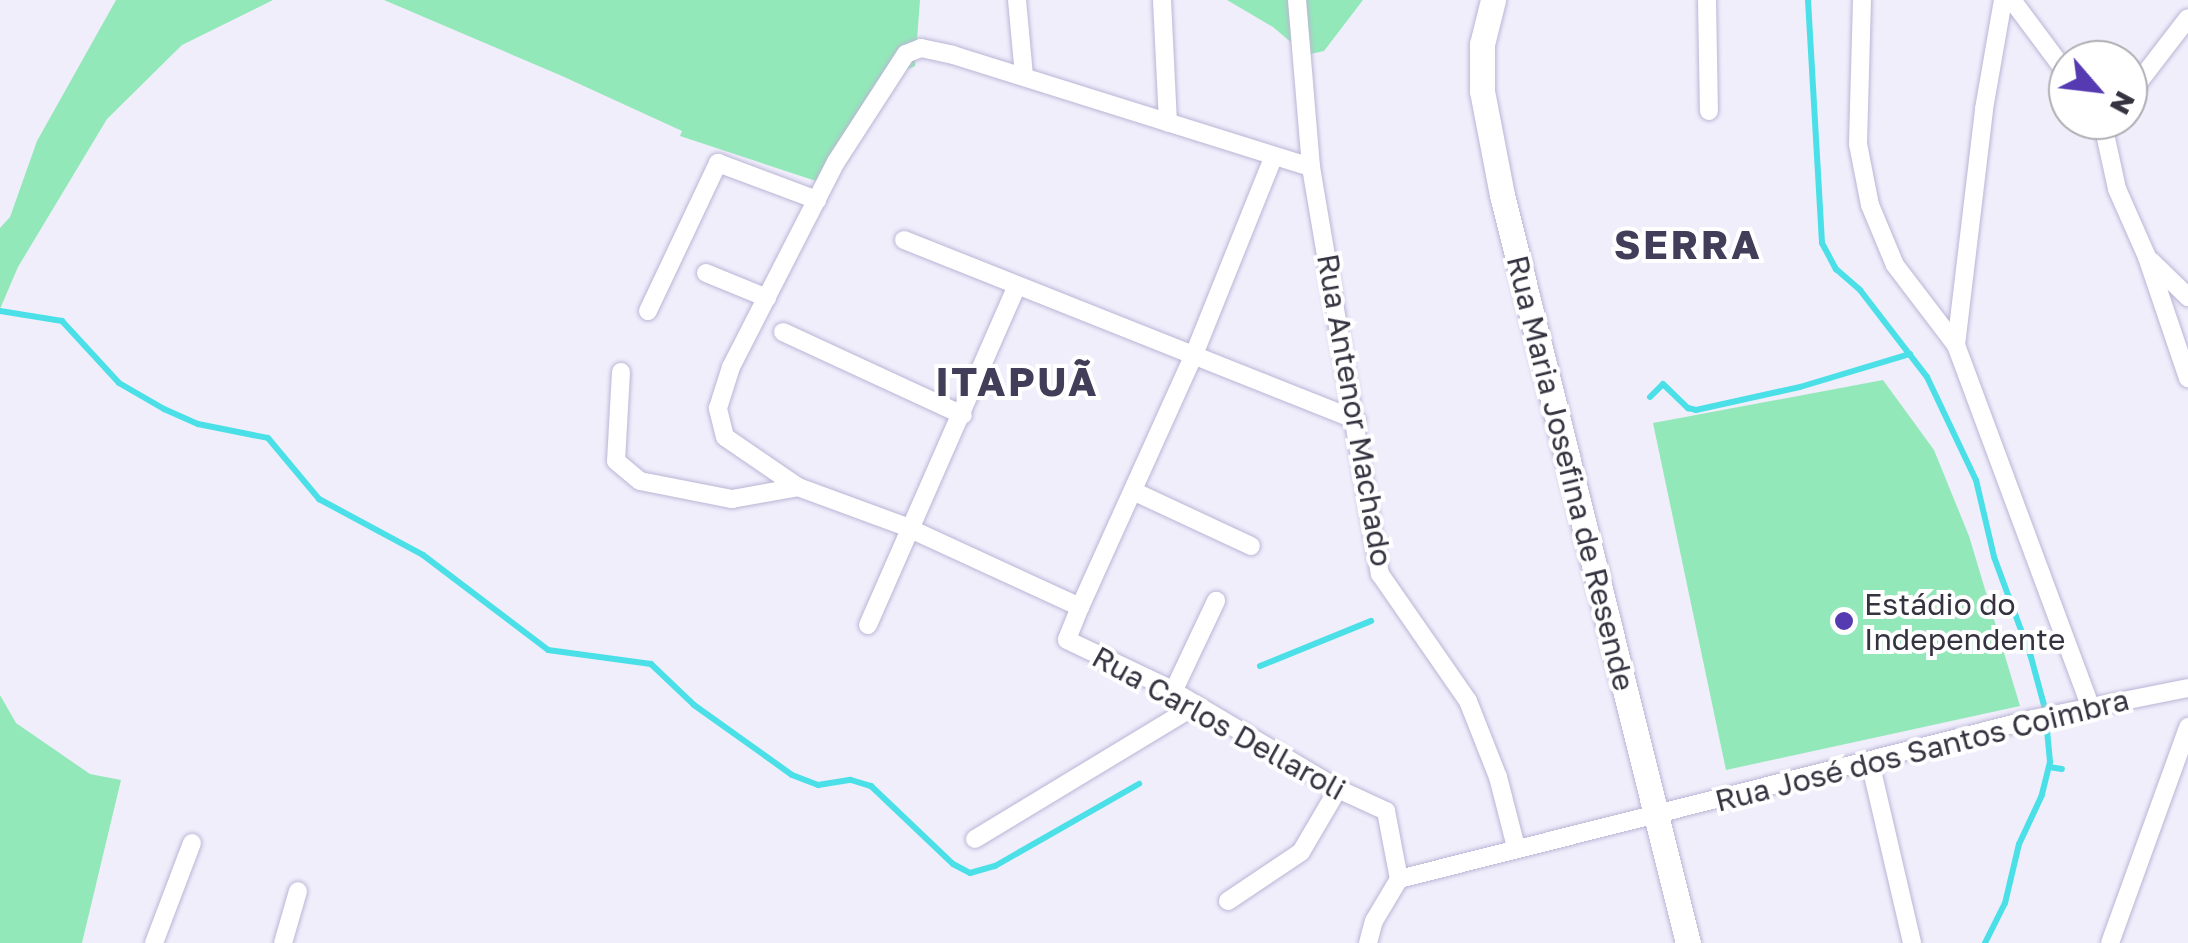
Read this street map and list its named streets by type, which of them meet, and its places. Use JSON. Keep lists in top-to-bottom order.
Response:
{
  "streets": {
    "main road": ["Rua Maria Josefina de Resende"],
    "street": ["Rua Antenor Machado", "Rua Carlos Dellaroli", "Rua José dos Santos Coimbra"]
  },
  "crossings": [
    ["Rua Antenor Machado", "Rua José dos Santos Coimbra"],
    ["Rua Maria Josefina de Resende", "Rua José dos Santos Coimbra"],
    ["Rua Carlos Dellaroli", "Rua José dos Santos Coimbra"]
  ],
  "districts": ["SERRA", "ITAPUÃ"],
  "places": ["Estádio do Independente"],
  "north": "bottom right"
}
